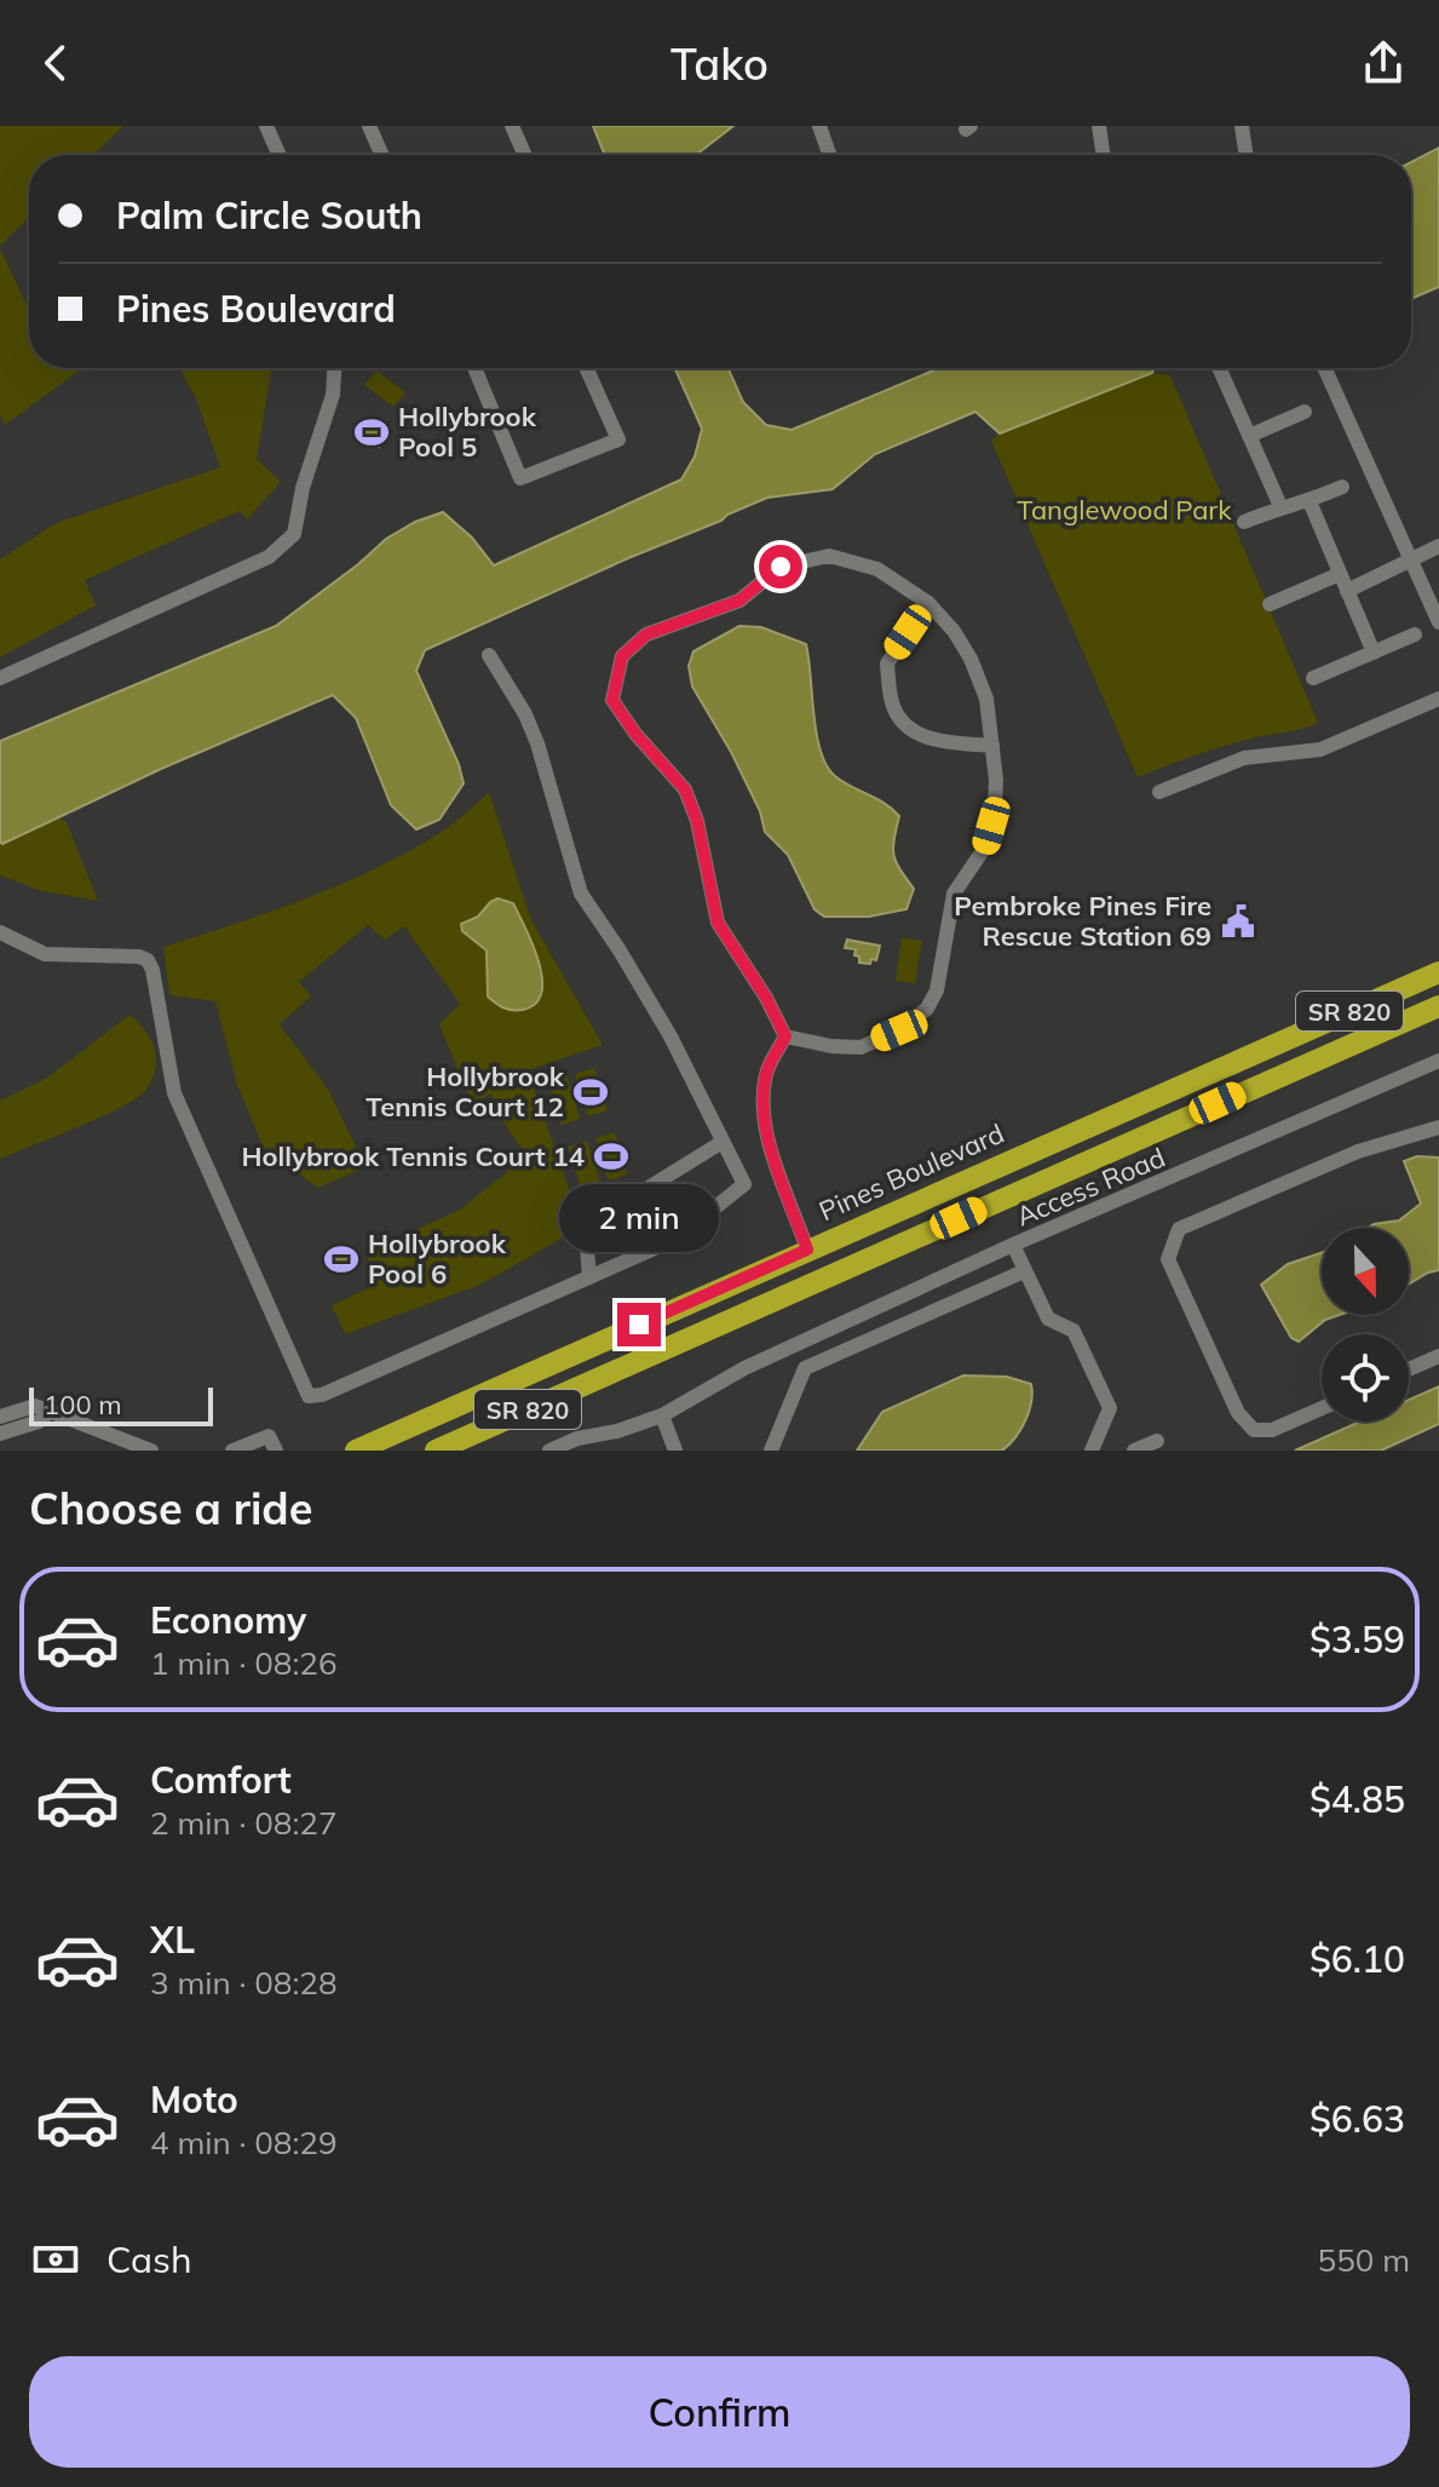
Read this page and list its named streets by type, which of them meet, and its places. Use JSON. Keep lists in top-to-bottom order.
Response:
{
  "streets": {
    "highway": ["SR 820", "Pines Boulevard"],
    "street": ["Access Road"]
  },
  "parks": ["Tanglewood Park"],
  "places": {
    "sports": [
      "Hollybrook Pool 5",
      "Hollybrook Tennis Court 12",
      "Hollybrook Tennis Court 14",
      "Hollybrook Pool 6"
    ],
    "public building": ["Pembroke Pines Fire Rescue Station 69"]
  },
  "scale_bar": "100 m",
  "north": "bottom",
  "page": {
    "header": "Tako",
    "banner": ["Palm Circle South", "Pines Boulevard"],
    "bubble": "2 min",
    "scale": "100 m",
    "heading": "Choose a ride",
    "list": [
      {
        "name": "Economy",
        "note": "1 min · 08:26",
        "value": "$3.59"
      },
      {
        "name": "Comfort",
        "note": "2 min · 08:27",
        "value": "$4.85"
      },
      {
        "name": "XL",
        "note": "3 min · 08:28",
        "value": "$6.10"
      },
      {
        "name": "Moto",
        "note": "4 min · 08:29",
        "value": "$6.63"
      }
    ],
    "pay": ["Cash", "550 m"],
    "buttons": "Confirm"
  }
}
